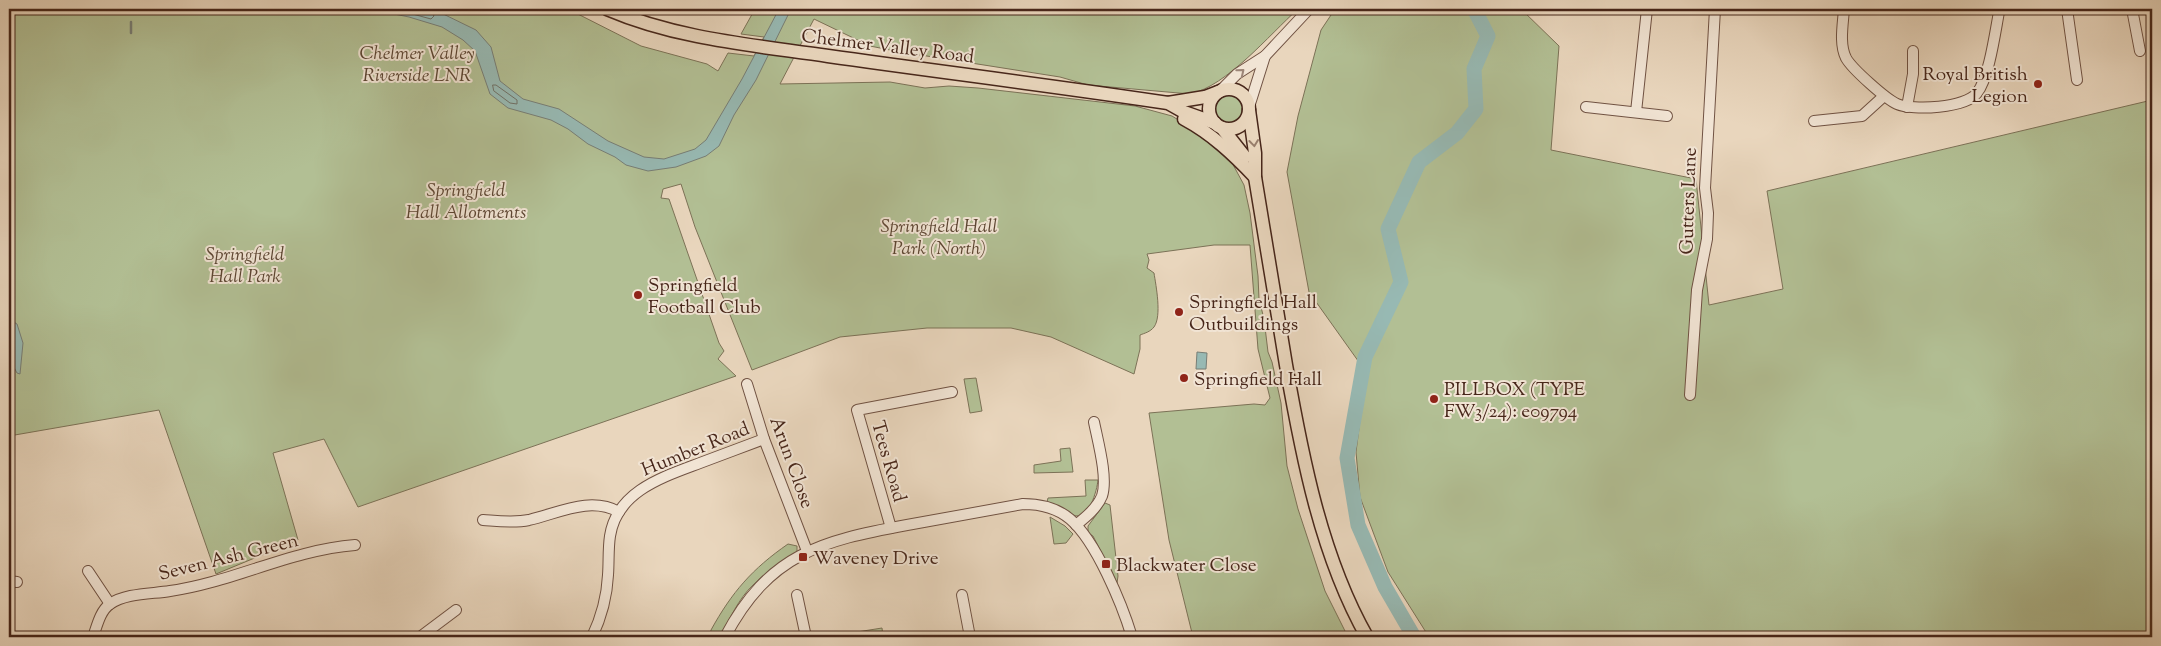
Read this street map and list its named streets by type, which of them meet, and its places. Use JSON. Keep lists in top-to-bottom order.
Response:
{
  "streets": {
    "main road": ["Chelmer Valley Road"],
    "street": [
      "Gutters Lane",
      "Humber Road",
      "Tees Road",
      "Arun Close",
      "Seven Ash Green"
    ]
  },
  "crossings": [
    ["Humber Road", "Arun Close"]
  ],
  "parks": [
    "Chelmer Valley Riverside LNR",
    "Springfield Hall Allotments",
    "Springfield Hall Park (North)",
    "Springfield Hall Park"
  ],
  "places": {
    "other": [
      "Royal British Legion",
      "Springfield Football Club",
      "Springfield Hall Outbuildings",
      "Springfield Hall",
      "PILLBOX (TYPE FW3/24): e09794"
    ],
    "transit": ["Waveney Drive", "Blackwater Close"]
  }
}
